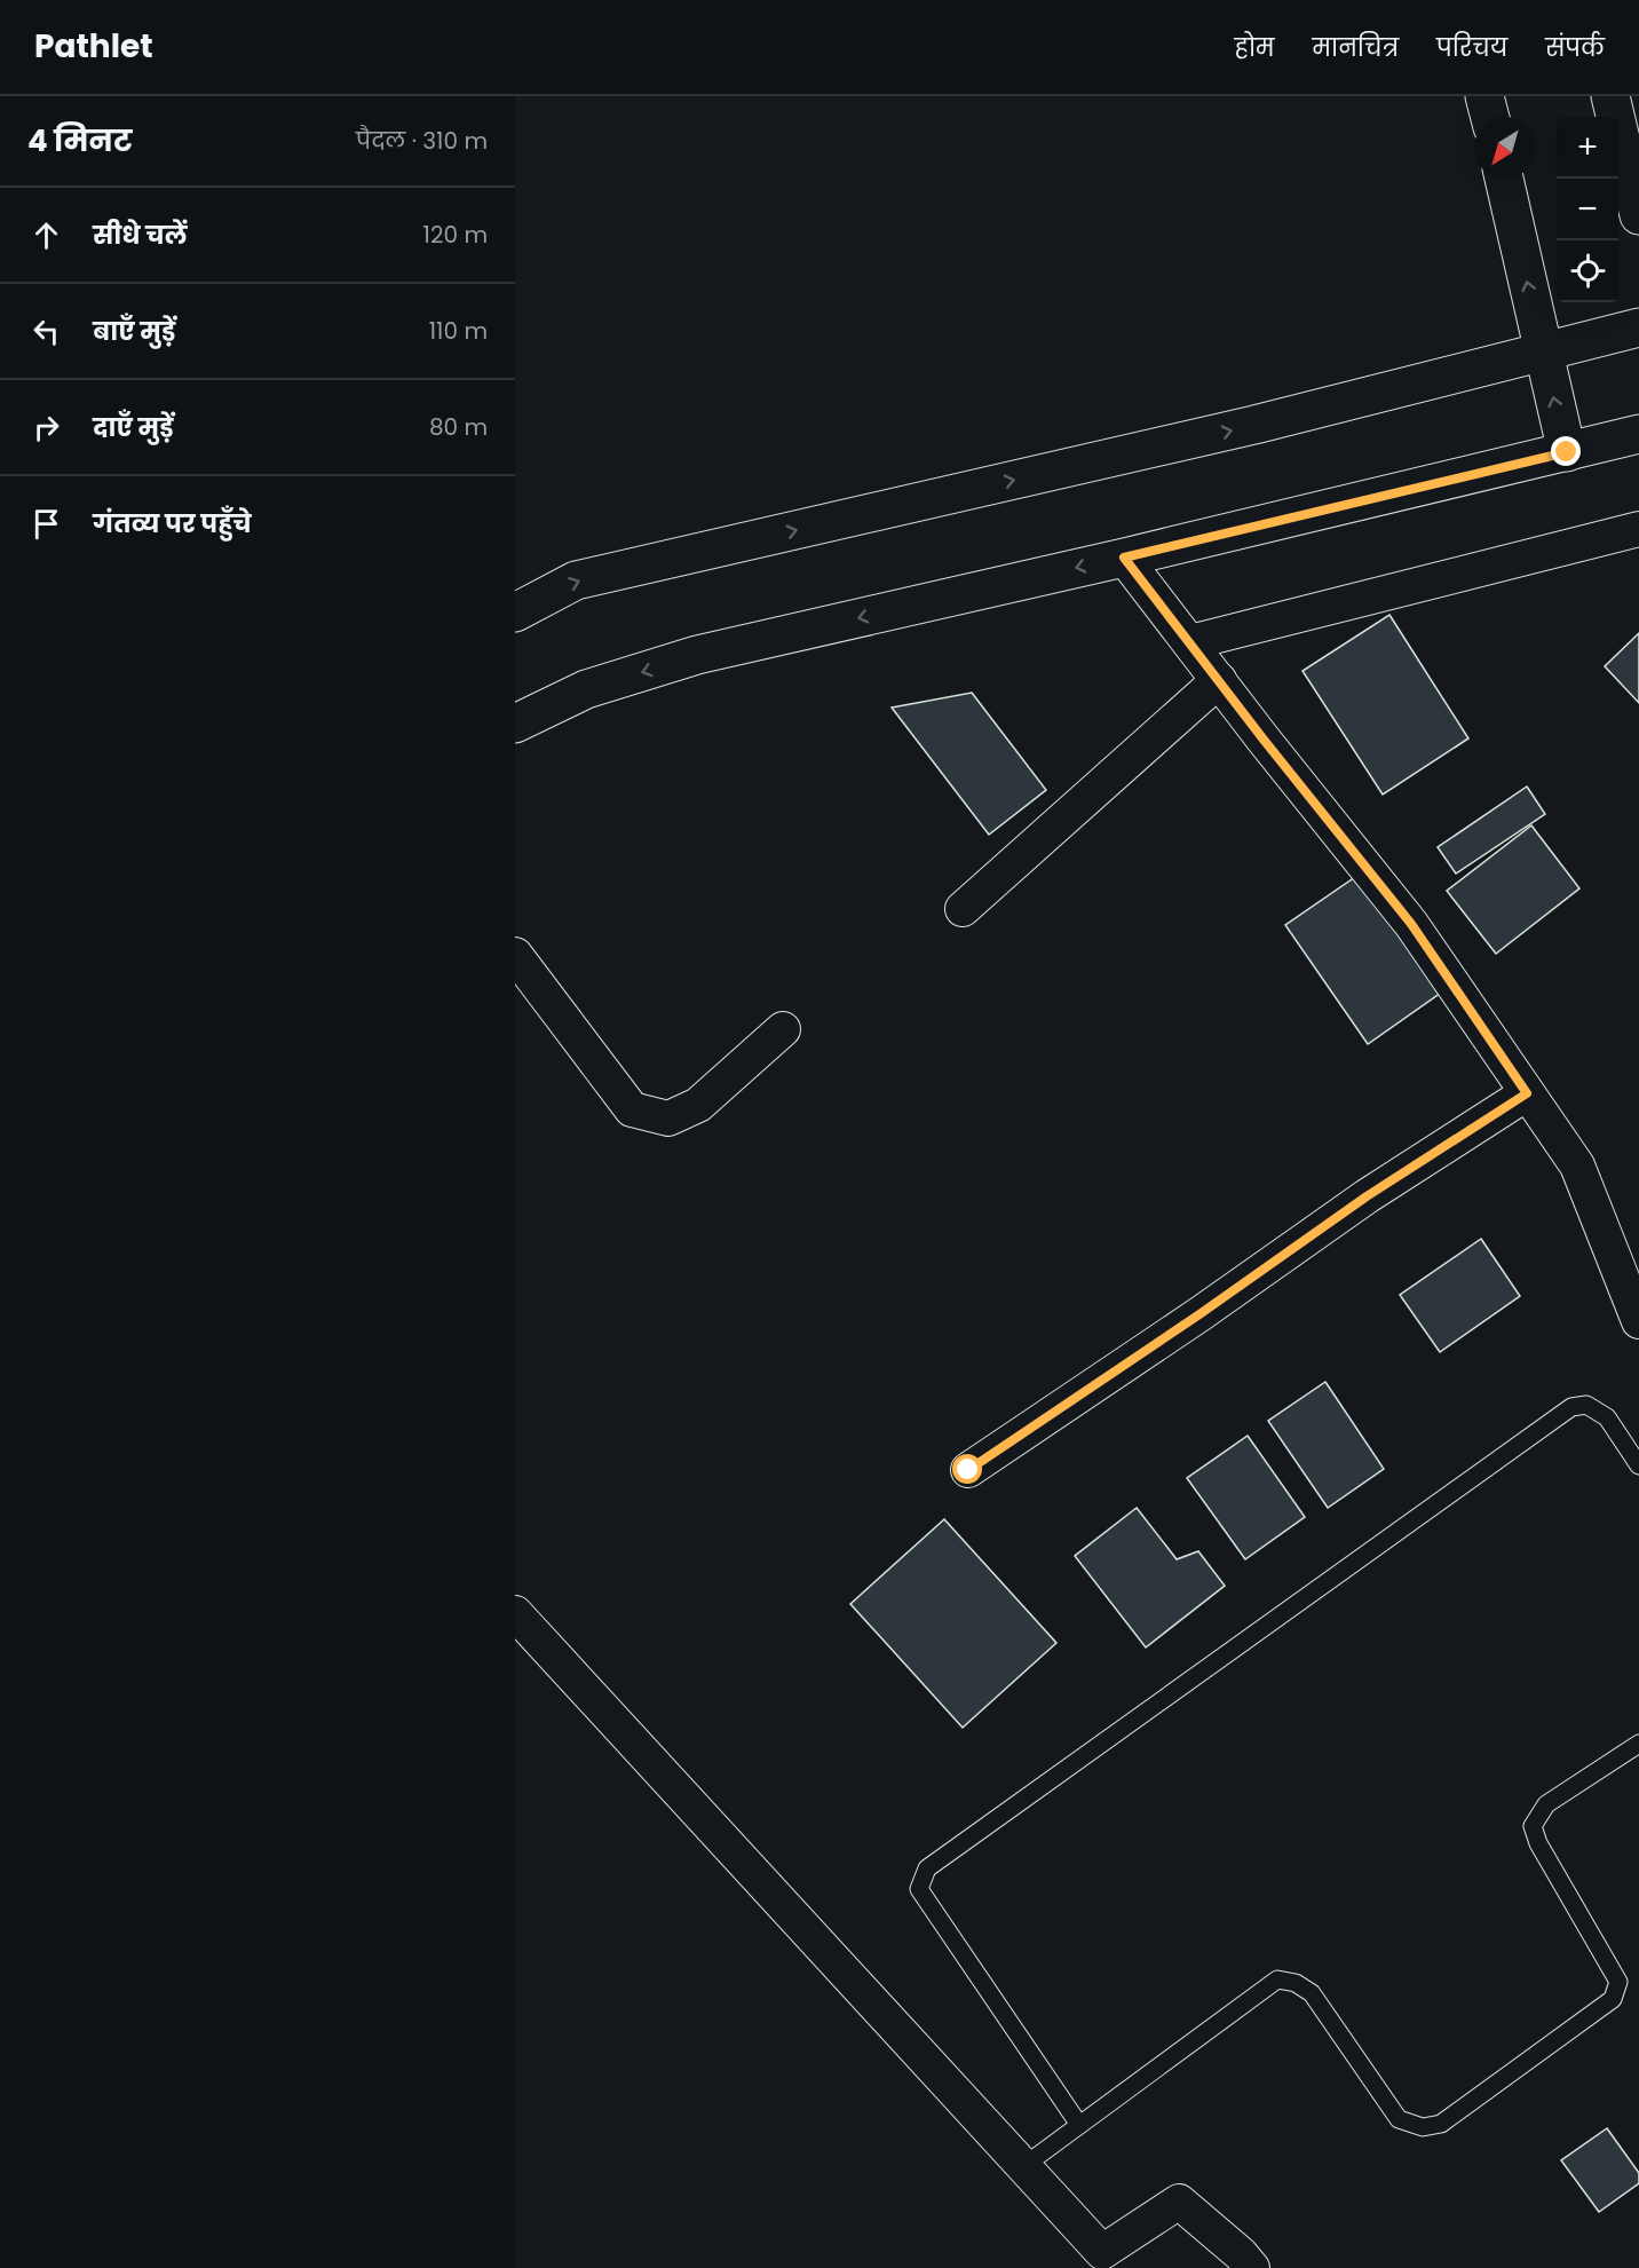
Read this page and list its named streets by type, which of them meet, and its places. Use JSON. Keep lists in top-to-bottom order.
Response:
{
  "north": "bottom left",
  "page": {
    "header": "Pathlet",
    "nav": [
      "होम",
      "मानचित्र",
      "परिचय",
      "संपर्क"
    ],
    "heading": ["4 मिनट", "पैदल · 310 m"],
    "map_buttons": ["+", "−"],
    "list": [
      ["सीधे चलें", "120 m"],
      ["बाएँ मुड़ें", "110 m"],
      ["दाएँ मुड़ें", "80 m"],
      "गंतव्य पर पहुँचे"
    ]
  }
}
